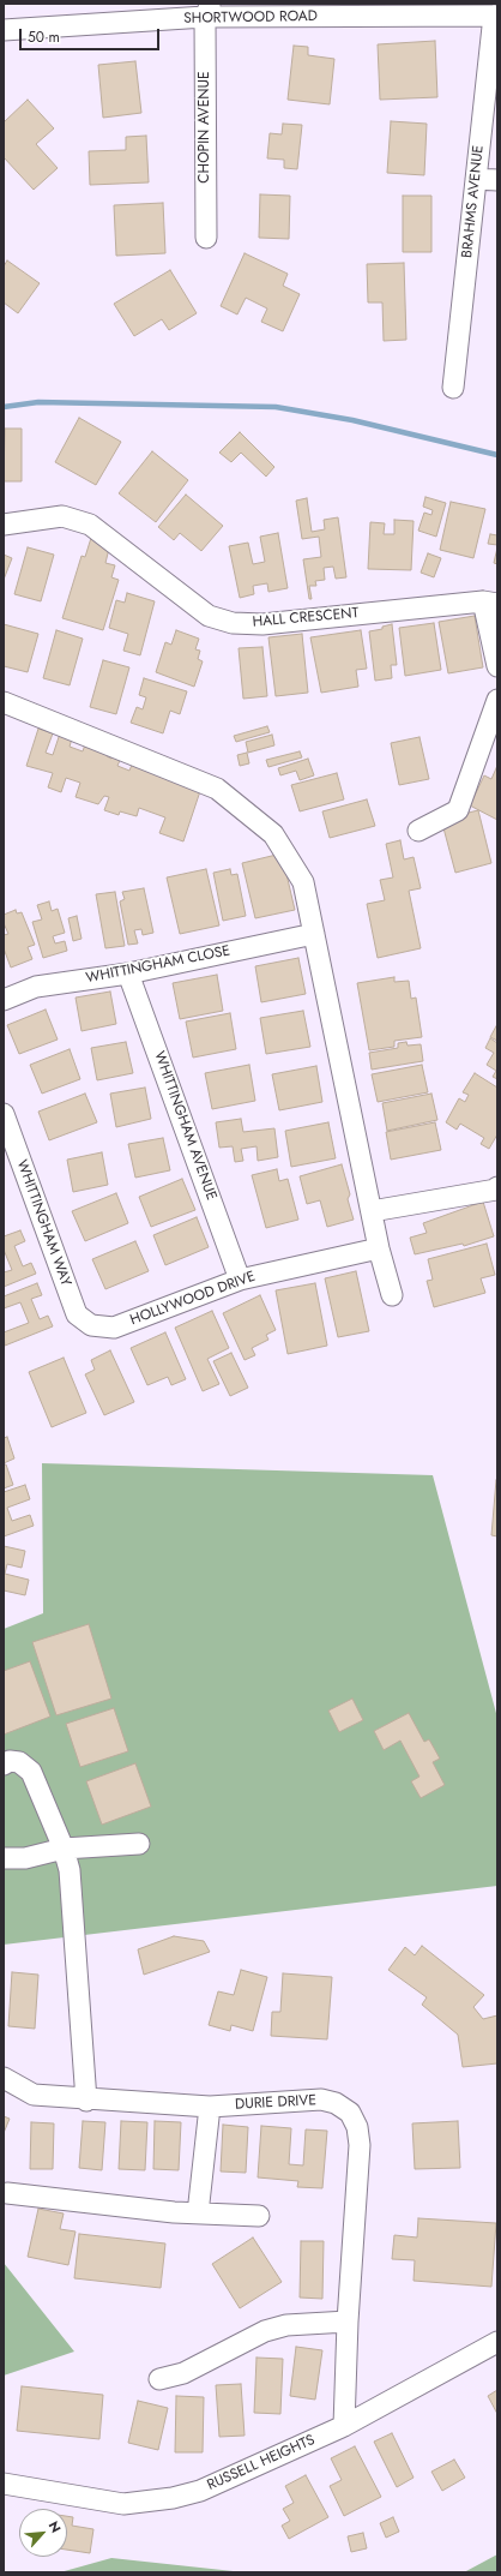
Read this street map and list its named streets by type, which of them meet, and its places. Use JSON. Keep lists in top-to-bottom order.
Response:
{
  "streets": {
    "street": [
      "SHORTWOOD ROAD",
      "CHOPIN AVENUE",
      "BRAHMS AVENUE",
      "HALL CRESCENT",
      "WHITTINGHAM CLOSE",
      "WHITTINGHAM AVENUE",
      "WHITTINGHAM WAY",
      "HOLLYWOOD DRIVE",
      "DURIE DRIVE",
      "RUSSELL HEIGHTS"
    ]
  },
  "crossings": [
    ["SHORTWOOD ROAD", "CHOPIN AVENUE"],
    ["SHORTWOOD ROAD", "BRAHMS AVENUE"],
    ["WHITTINGHAM CLOSE", "WHITTINGHAM AVENUE"],
    ["WHITTINGHAM AVENUE", "HOLLYWOOD DRIVE"],
    ["WHITTINGHAM WAY", "HOLLYWOOD DRIVE"],
    ["DURIE DRIVE", "RUSSELL HEIGHTS"]
  ],
  "scale_bar": "50 m",
  "north": "top right"
}
